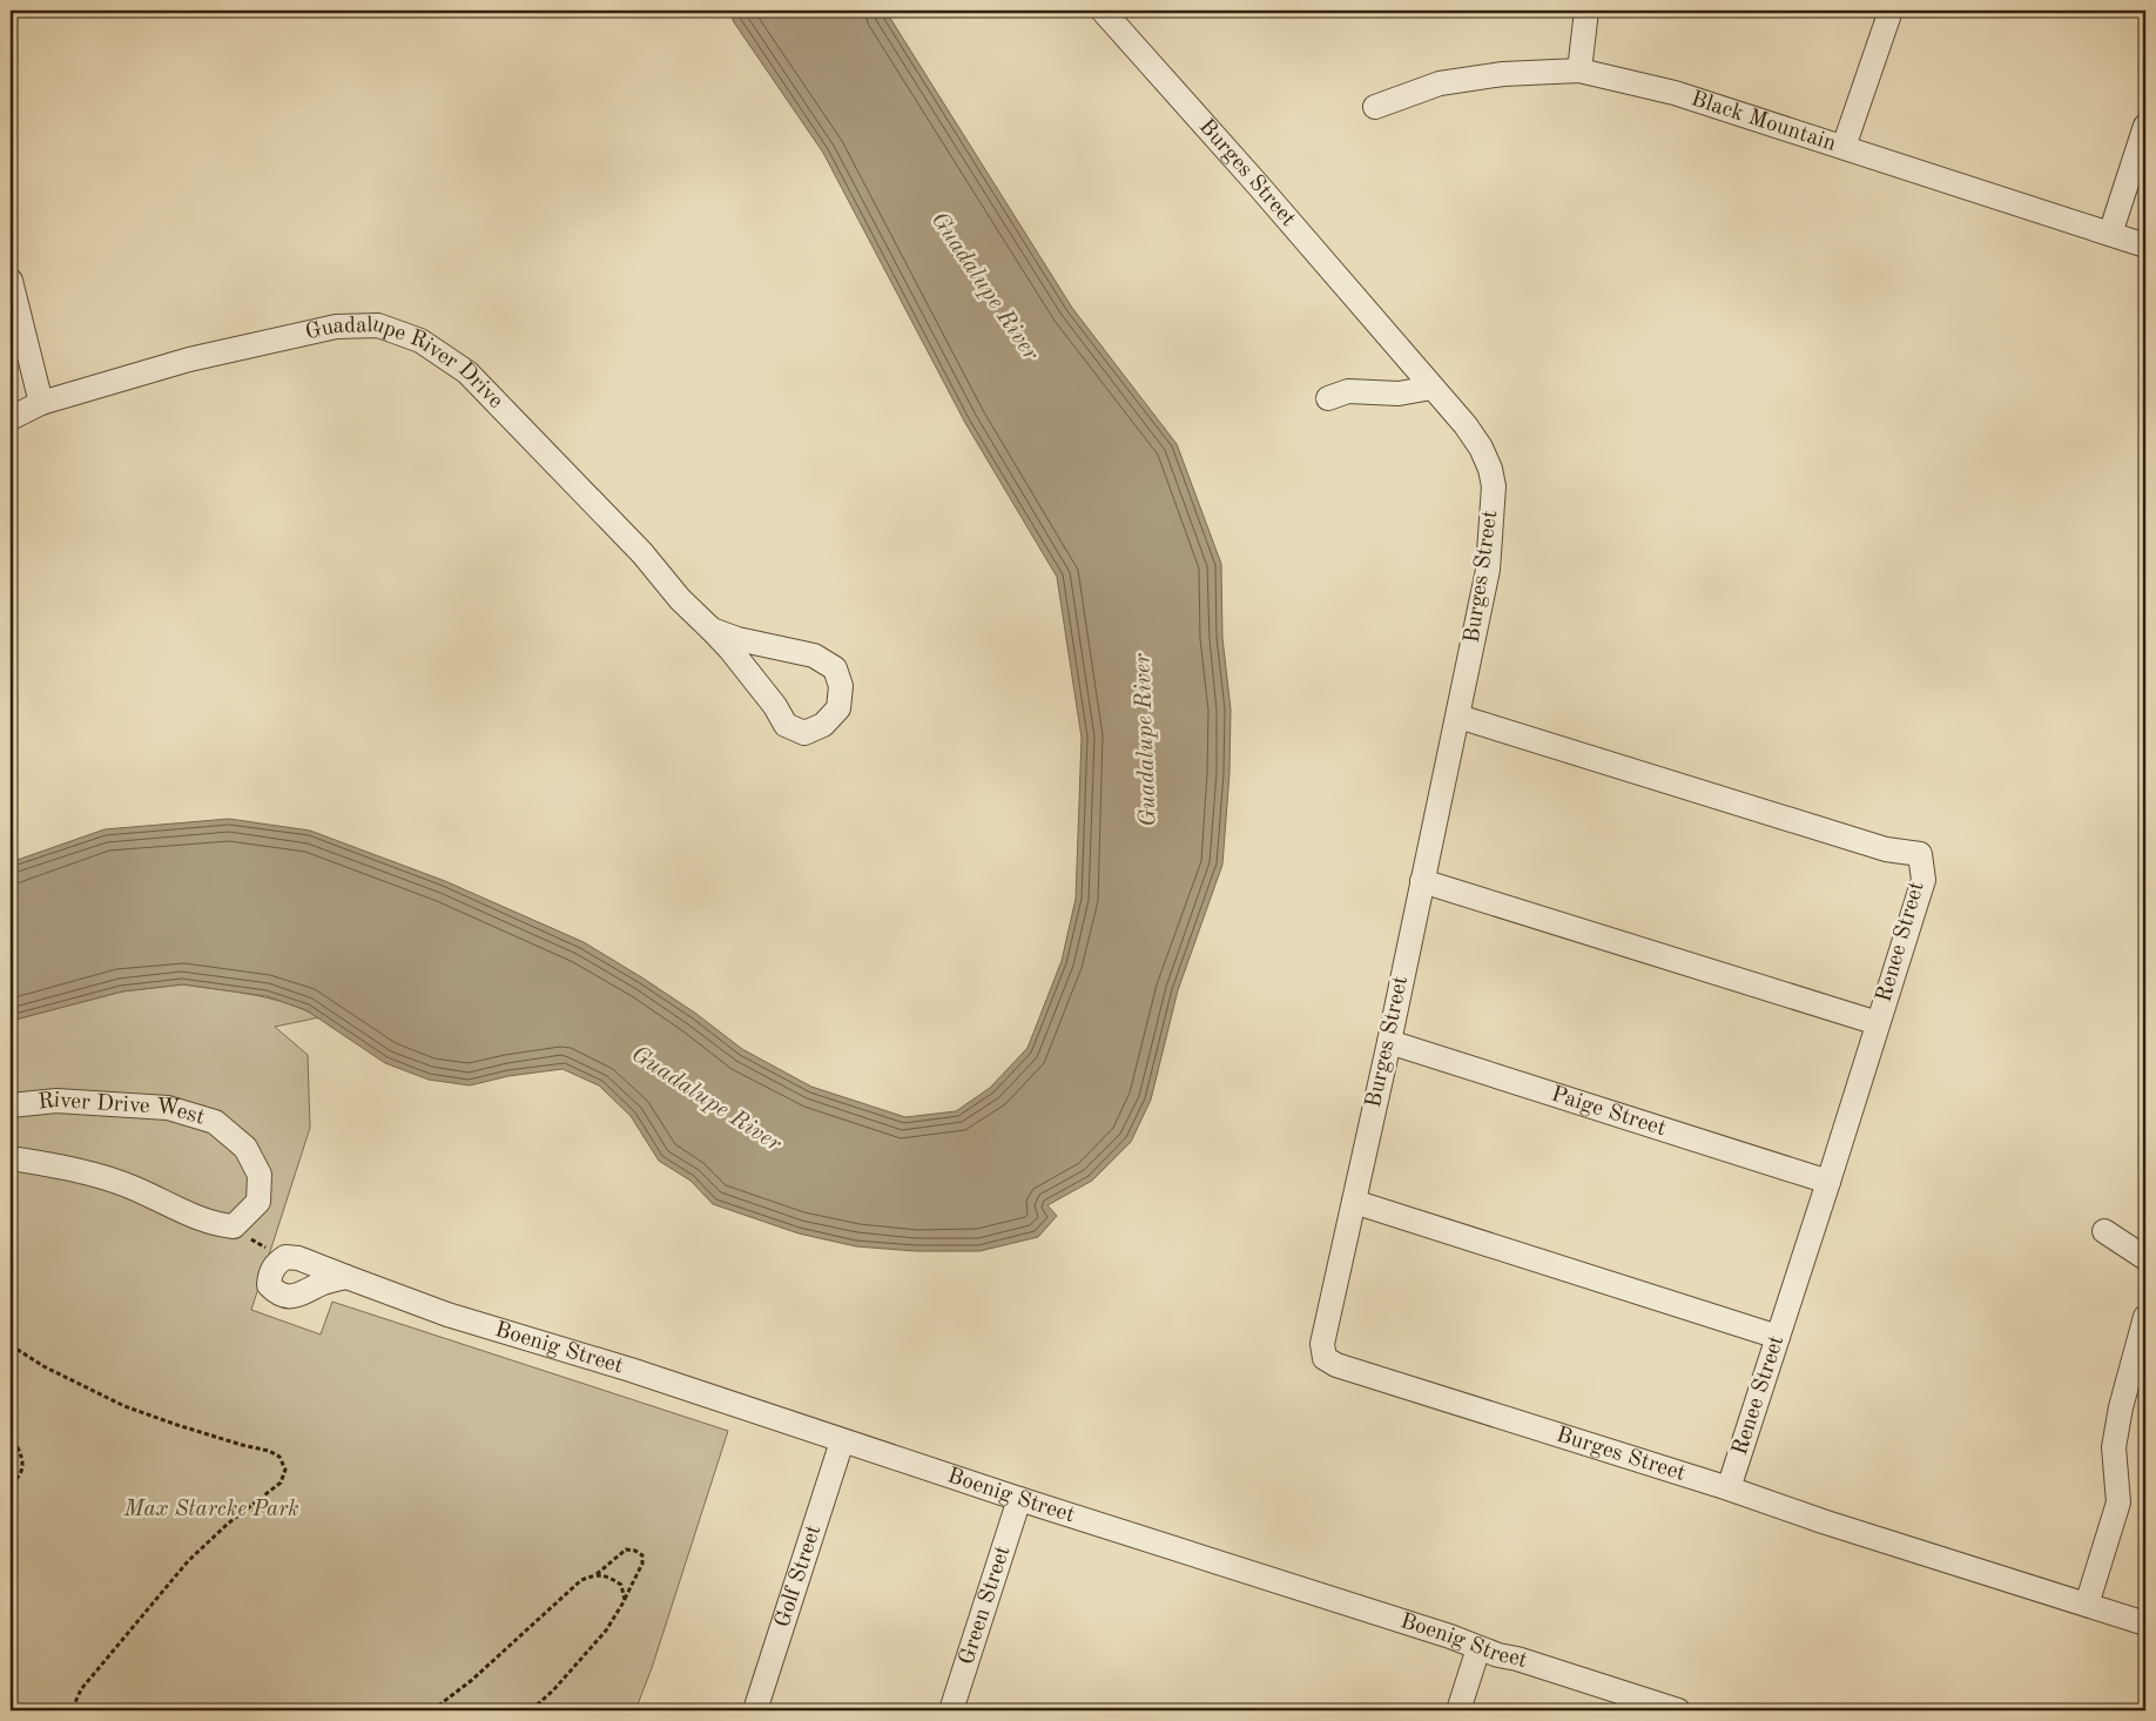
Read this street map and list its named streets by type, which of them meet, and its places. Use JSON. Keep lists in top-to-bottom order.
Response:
{
  "streets": {
    "street": [
      "Black Mountain",
      "Burges Street",
      "Guadalupe River Drive",
      "Renee Street",
      "River Drive West",
      "Paige Street",
      "Boenig Street",
      "Golf Street",
      "Green Street"
    ]
  },
  "crossings": [
    ["Burges Street", "Renee Street"],
    ["Burges Street", "Paige Street"],
    ["Renee Street", "Paige Street"],
    ["Boenig Street", "Golf Street"],
    ["Boenig Street", "Green Street"]
  ],
  "water": ["Guadalupe River"],
  "parks": ["Max Starcke Park"]
}
